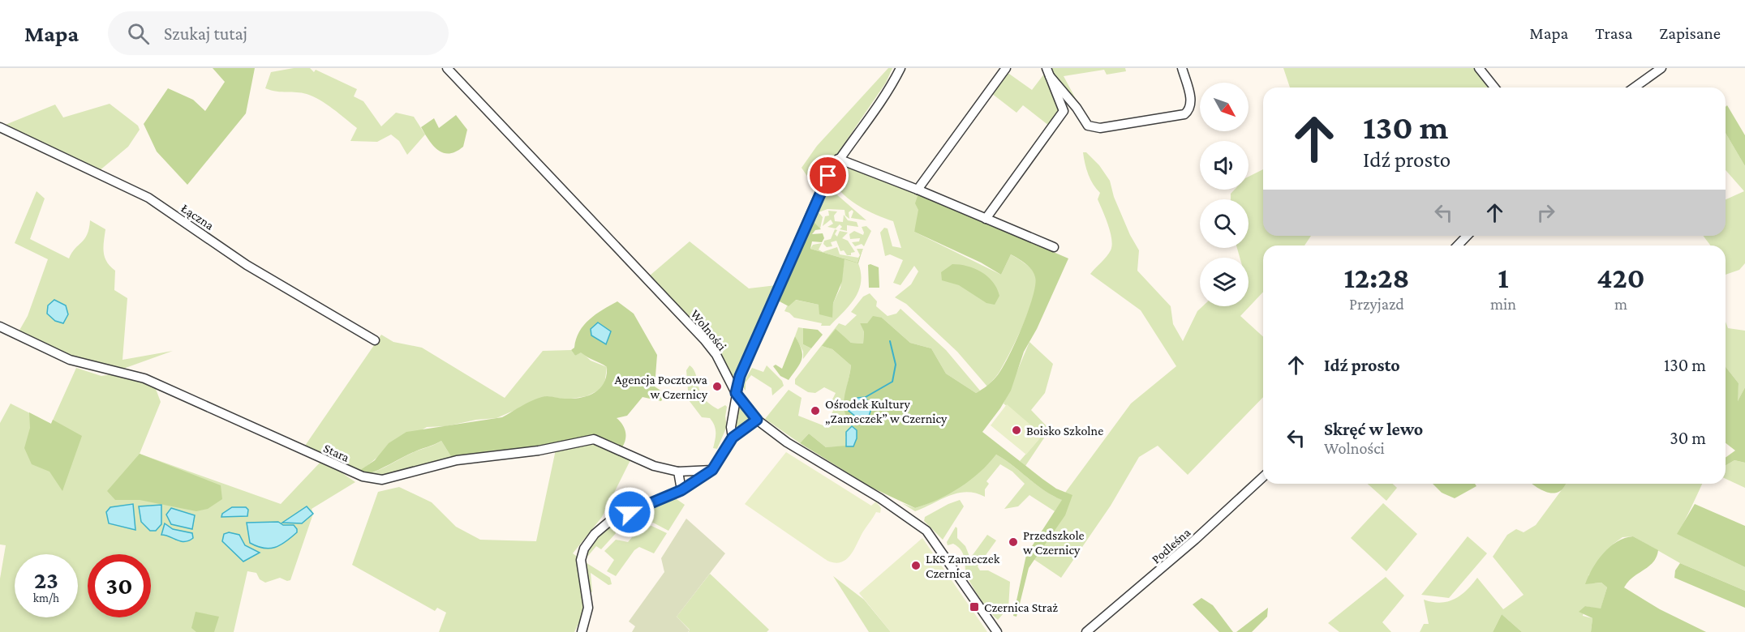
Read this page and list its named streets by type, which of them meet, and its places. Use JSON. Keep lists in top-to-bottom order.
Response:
{
  "streets": {
    "street": [
      "Łączna",
      "Wolności",
      "Stara",
      "Podleśna"
    ]
  },
  "places": {
    "other": [
      "Agencja Pocztowa w Czernicy",
      "Ośrodek Kultury „Zameczek” w Czernicy",
      "Boisko Szkolne",
      "Przedszkole w Czernicy",
      "LKS Zameczek Czernica"
    ],
    "transit": ["Czernica Straż"]
  },
  "north": "bottom right",
  "page": {
    "header": "Mapa",
    "search": "Szukaj tutaj",
    "nav": ["Mapa", "Trasa", "Zapisane"],
    "turn": ["130 m", "Idź prosto"],
    "eta": [
      "12:28",
      "Przyjazd",
      "1",
      "min",
      "420",
      "m"
    ],
    "list": [
      {
        "name": "Idź prosto",
        "value": "130 m"
      },
      {
        "name": "Skręć w lewo",
        "note": "Wolności",
        "value": "30 m"
      }
    ],
    "speed": "23 km/h",
    "limit": "30"
  }
}
